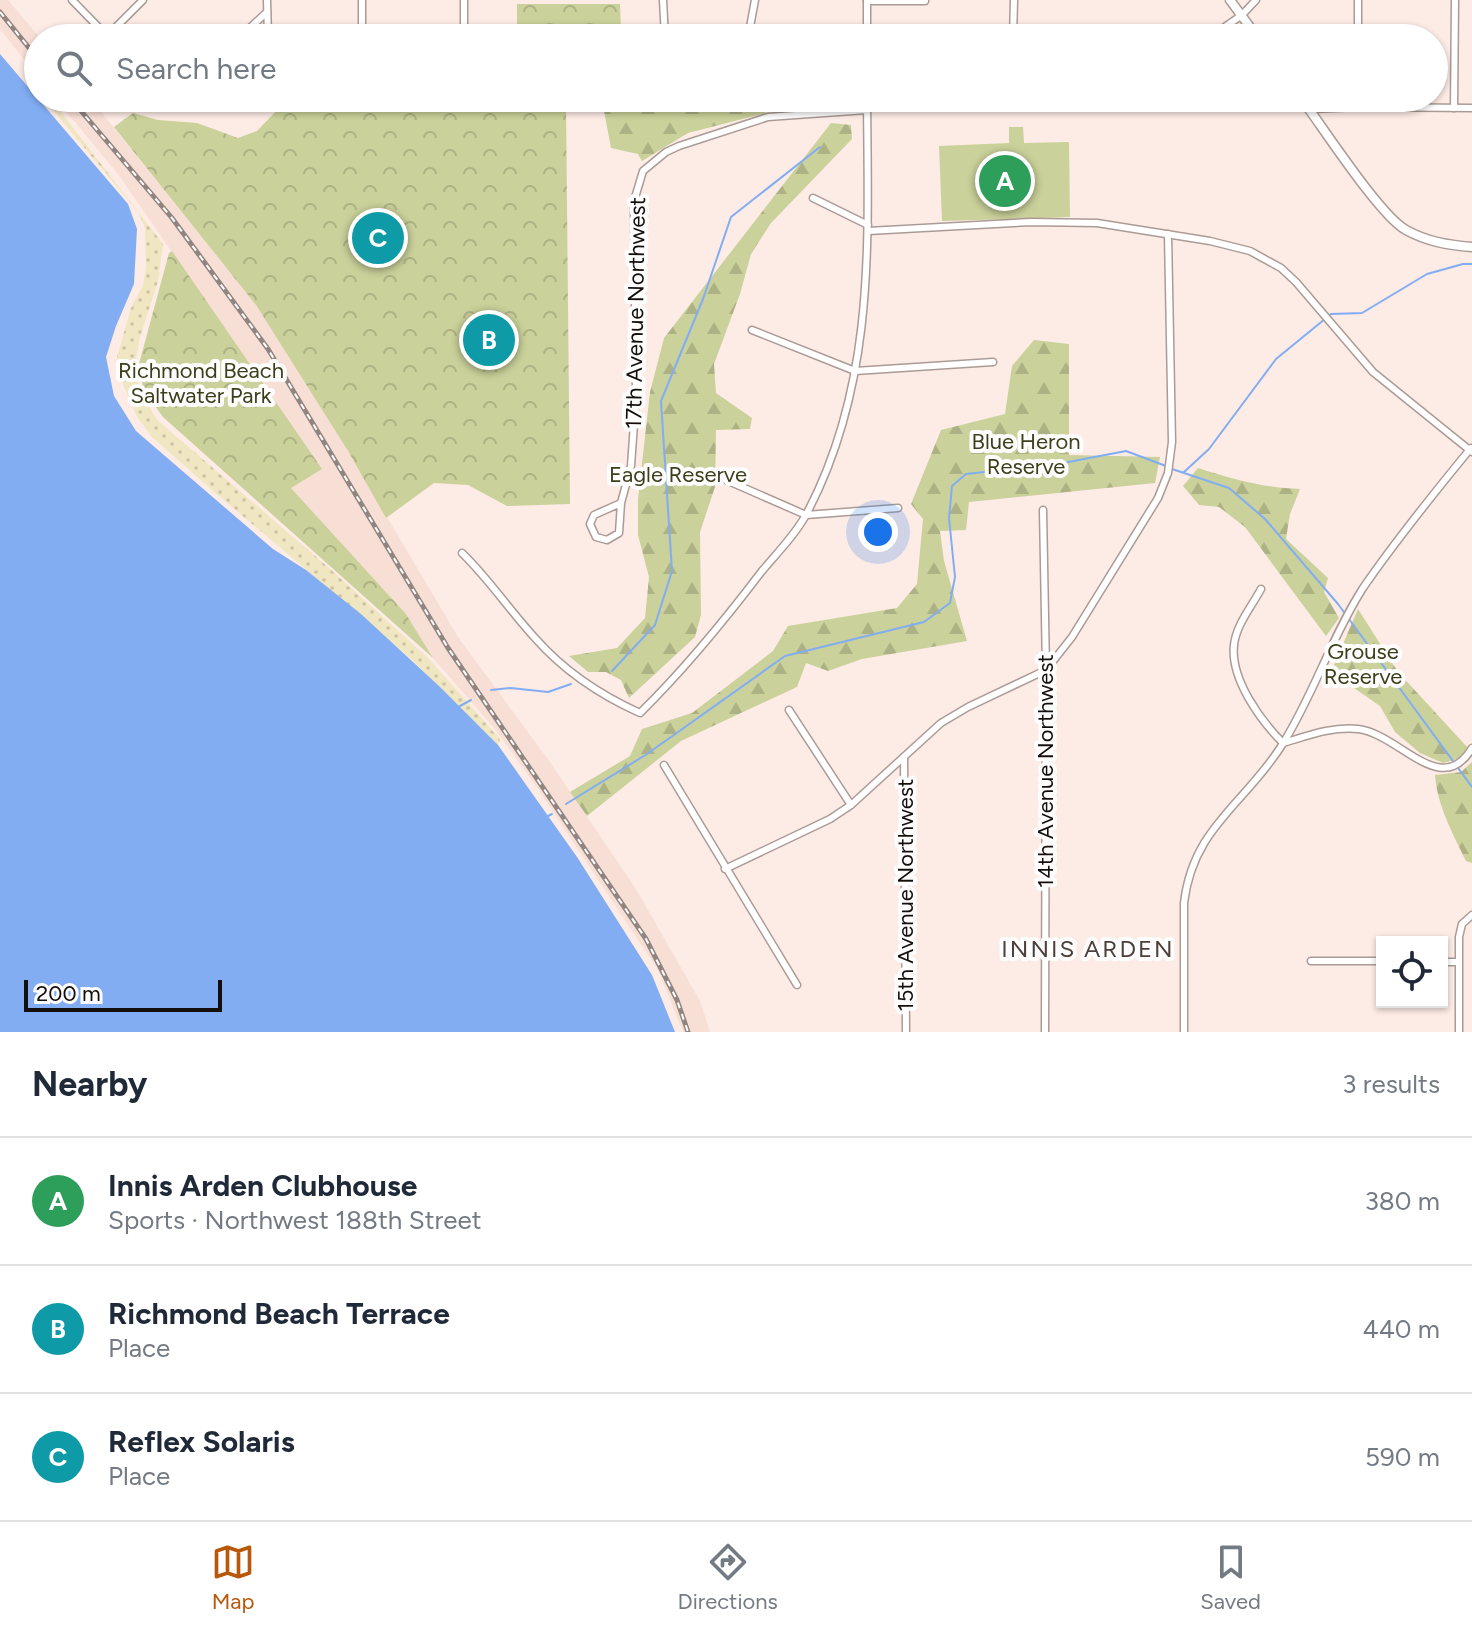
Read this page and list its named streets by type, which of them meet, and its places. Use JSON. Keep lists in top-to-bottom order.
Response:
{
  "streets": {
    "street": ["17th Avenue Northwest", "14th Avenue Northwest", "15th Avenue Northwest"]
  },
  "districts": ["INNIS ARDEN"],
  "parks": [
    "Richmond Beach Saltwater Park",
    "Blue Heron Reserve",
    "Eagle Reserve",
    "Grouse Reserve"
  ],
  "scale_bar": "200 m",
  "page": {
    "search": "Search here",
    "pins": ["A", "C", "B"],
    "scale": "200 m",
    "heading": ["Nearby", "3 results"],
    "list": [
      {
        "mark": "A",
        "name": "Innis Arden Clubhouse",
        "note": "Sports · Northwest 188th Street",
        "value": "380 m"
      },
      {
        "mark": "B",
        "name": "Richmond Beach Terrace",
        "note": "Place",
        "value": "440 m"
      },
      {
        "mark": "C",
        "name": "Reflex Solaris",
        "note": "Place",
        "value": "590 m"
      }
    ],
    "nav": ["Map", "Directions", "Saved"]
  }
}
